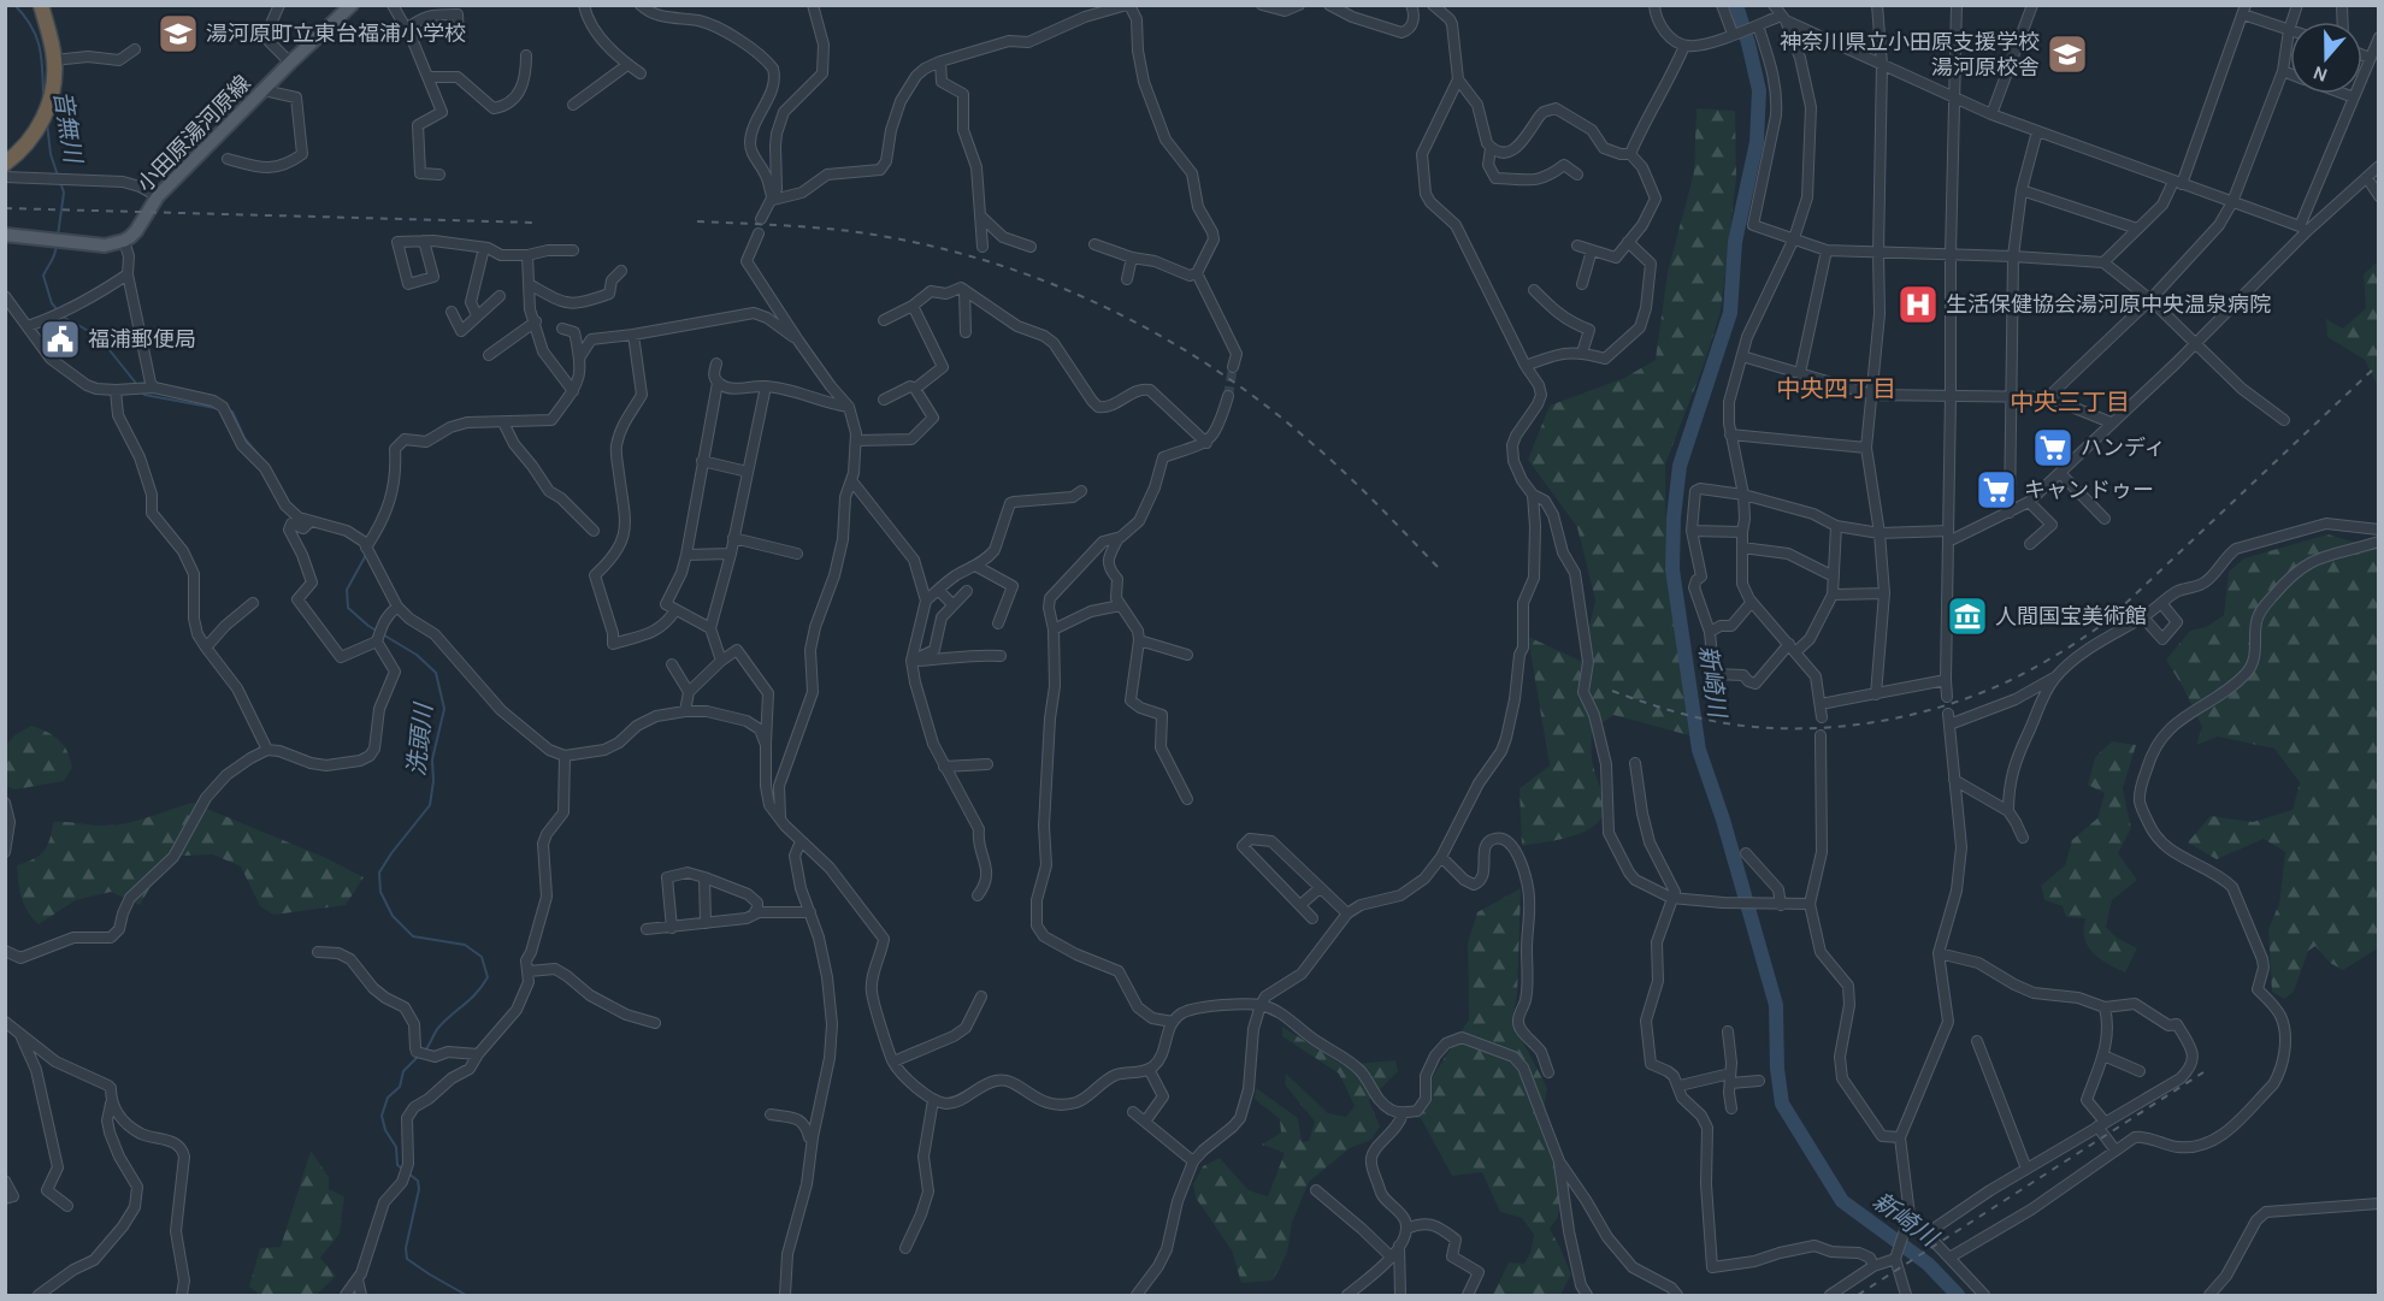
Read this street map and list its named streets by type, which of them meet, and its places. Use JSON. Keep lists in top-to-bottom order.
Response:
{
  "streets": {
    "main road": ["小田原湯河原線"]
  },
  "districts": ["中央四丁目", "中央三丁目"],
  "water": ["音無川", "新崎川", "洗頭川"],
  "places": {
    "school or university": ["湯河原町立東台福浦小学校", "神奈川県立小田原支援学校 湯河原校舎"],
    "hospital": ["生活保健協会湯河原中央温泉病院"],
    "public building": ["福浦郵便局"],
    "supermarket": ["ハンディ", "キャンドゥー"],
    "museum": ["人間国宝美術館"]
  },
  "north": "bottom"
}
